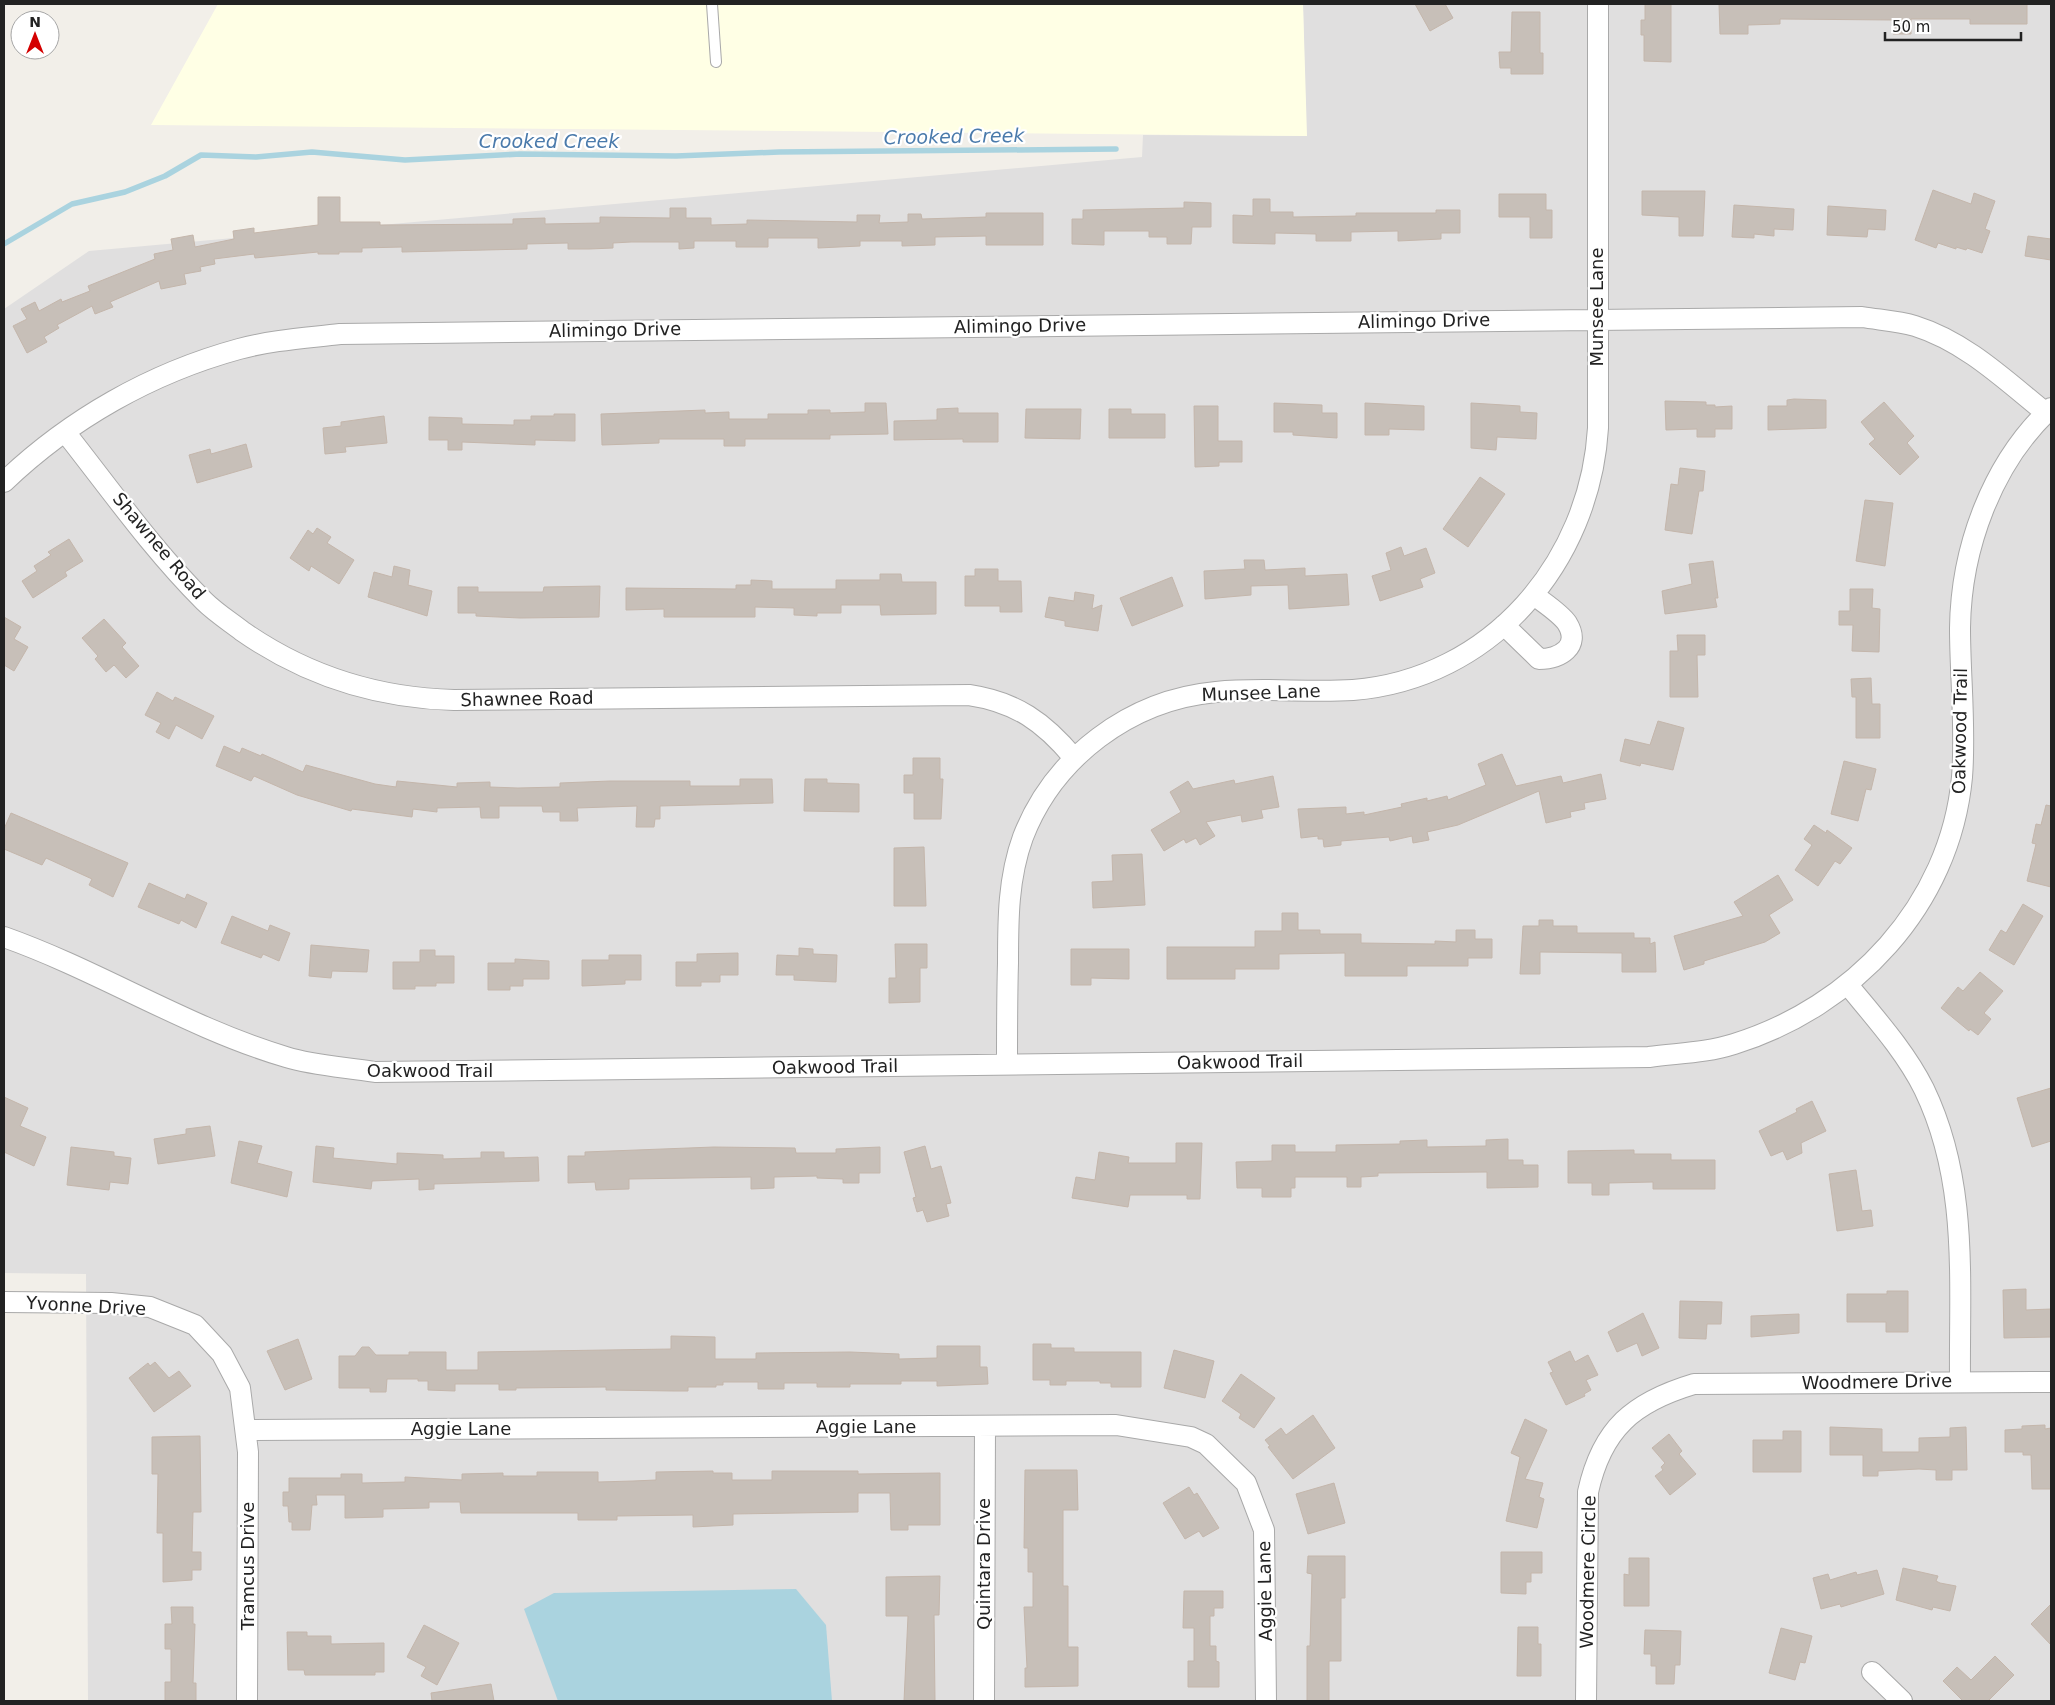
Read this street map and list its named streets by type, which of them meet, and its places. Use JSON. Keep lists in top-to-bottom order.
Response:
{
  "streets": {
    "street": [
      "Munsee Lane",
      "Alimingo Drive",
      "Shawnee Road",
      "Oakwood Trail",
      "Yvonne Drive",
      "Woodmere Drive",
      "Aggie Lane",
      "Quintara Drive",
      "Tramcus Drive",
      "Woodmere Circle"
    ]
  },
  "crossings": [
    ["Munsee Lane", "Alimingo Drive"],
    ["Munsee Lane", "Shawnee Road"],
    ["Munsee Lane", "Oakwood Trail"],
    ["Alimingo Drive", "Shawnee Road"],
    ["Alimingo Drive", "Oakwood Trail"],
    ["Yvonne Drive", "Aggie Lane"],
    ["Yvonne Drive", "Tramcus Drive"],
    ["Woodmere Drive", "Woodmere Circle"],
    ["Aggie Lane", "Quintara Drive"],
    ["Aggie Lane", "Tramcus Drive"]
  ],
  "water": ["Crooked Creek"],
  "scale_bar": "50 m",
  "north": "top"
}
